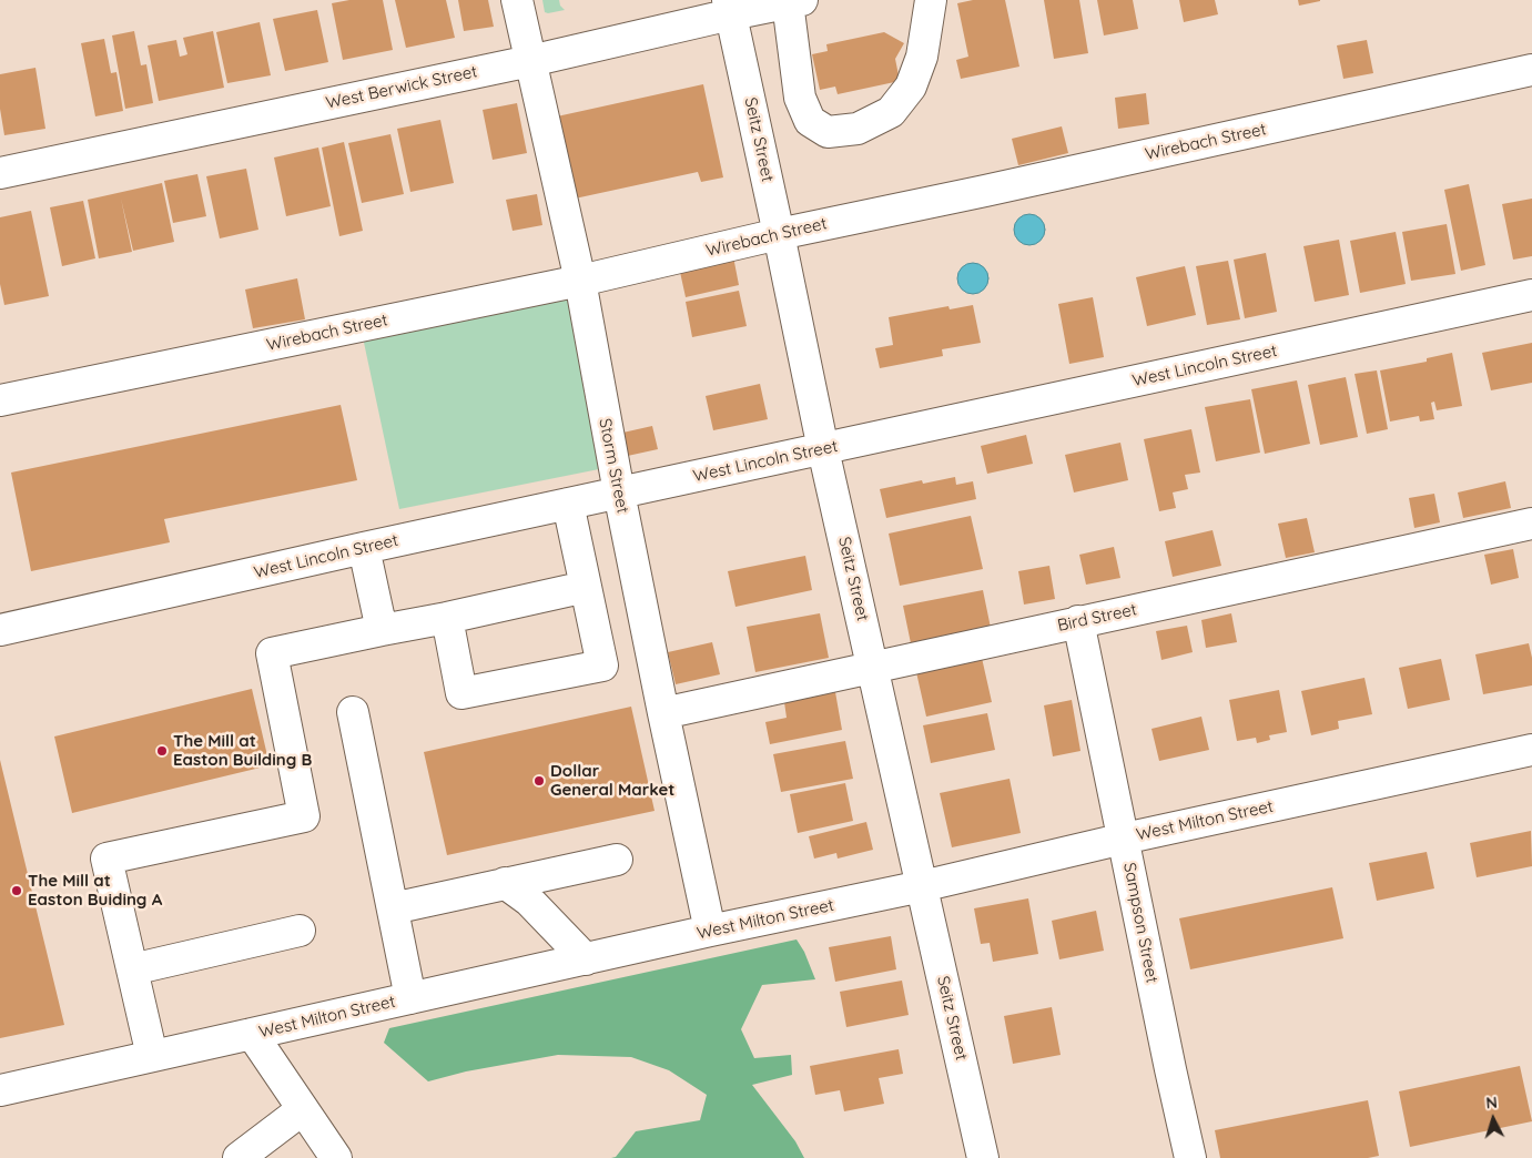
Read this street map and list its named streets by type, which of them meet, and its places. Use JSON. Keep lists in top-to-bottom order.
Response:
{
  "streets": {
    "street": [
      "West Berwick Street",
      "Seitz Street",
      "Wirebach Street",
      "West Lincoln Street",
      "Storm Street",
      "Bird Street",
      "West Milton Street",
      "Sampson Street"
    ]
  },
  "crossings": [
    ["West Berwick Street", "Seitz Street"],
    ["West Berwick Street", "Storm Street"],
    ["Seitz Street", "Wirebach Street"],
    ["Seitz Street", "West Lincoln Street"],
    ["Seitz Street", "Bird Street"],
    ["Seitz Street", "West Milton Street"],
    ["Wirebach Street", "Storm Street"],
    ["West Lincoln Street", "Storm Street"],
    ["Storm Street", "Bird Street"],
    ["Storm Street", "West Milton Street"],
    ["Bird Street", "Sampson Street"],
    ["West Milton Street", "Sampson Street"]
  ],
  "places": ["The Mill at Easton Building B", "Dollar General Market", "The Mill at Easton Buiding A"],
  "north": "top"
}
